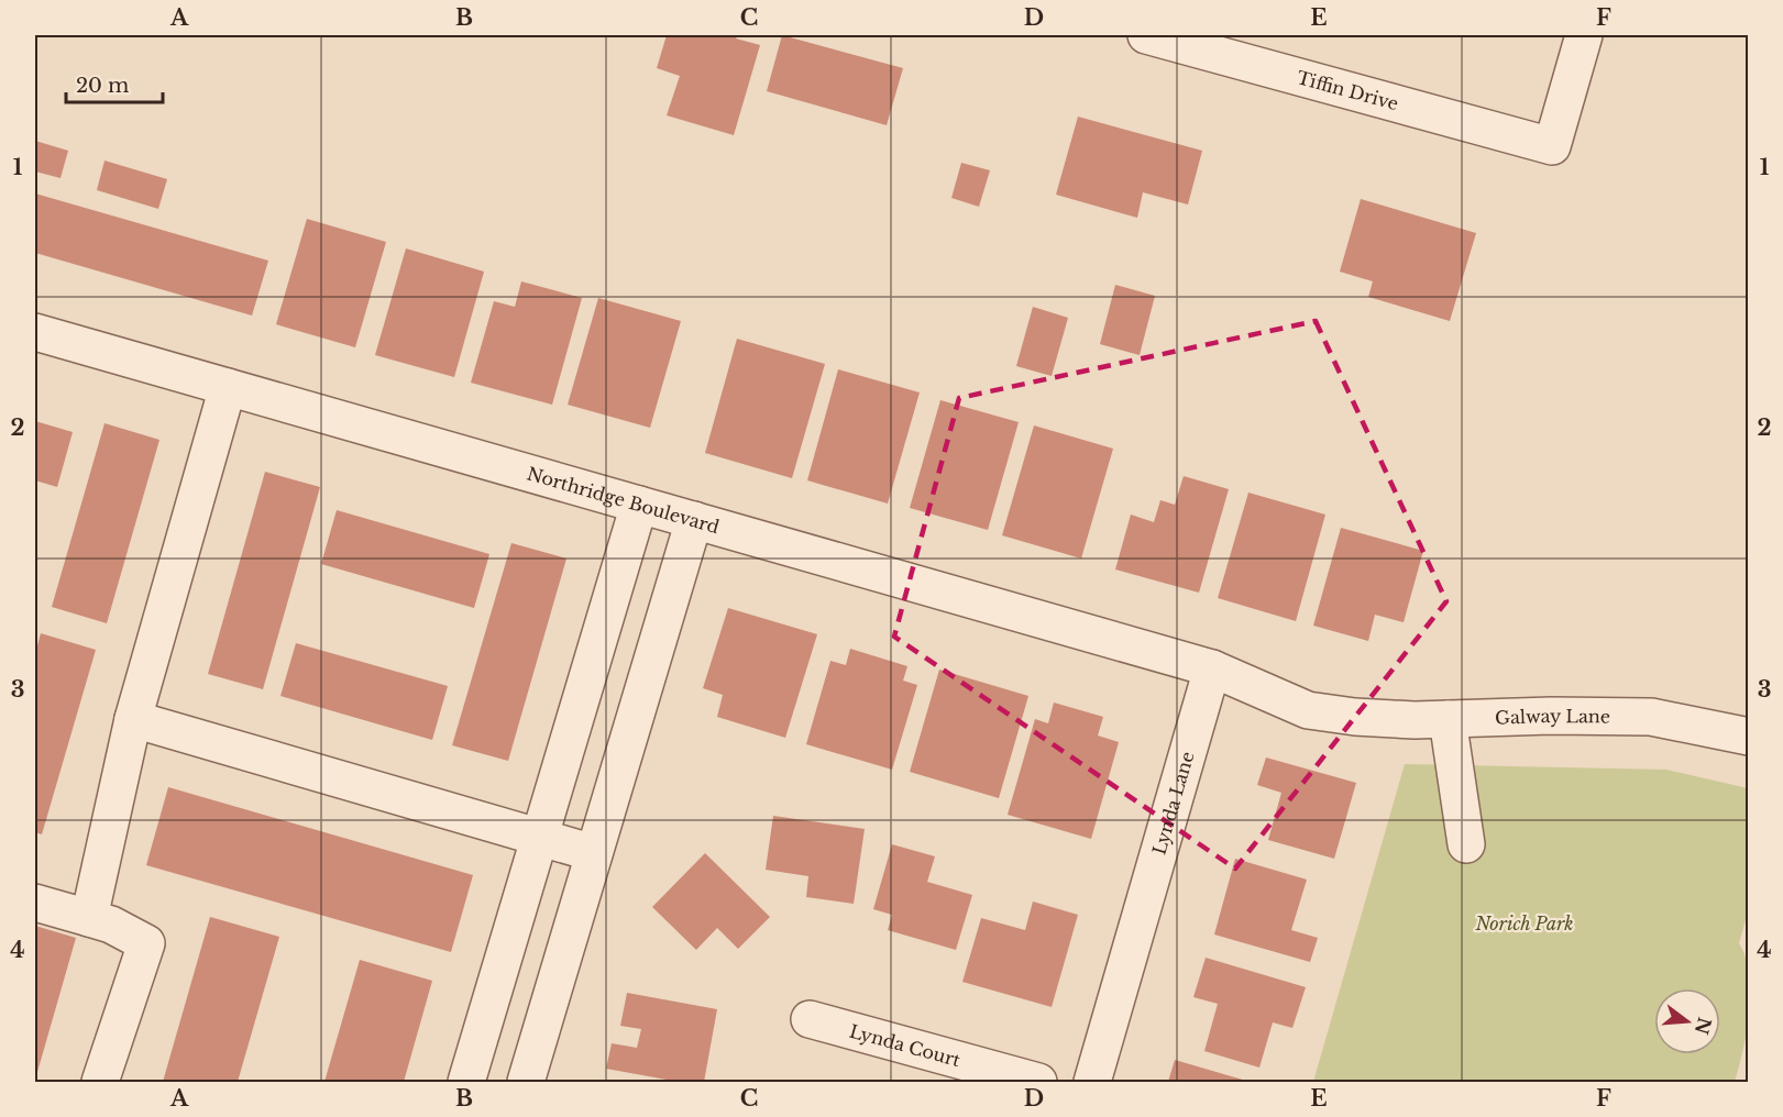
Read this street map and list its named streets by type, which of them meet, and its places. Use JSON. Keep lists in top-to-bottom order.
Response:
{
  "streets": {
    "street": [
      "Tiffin Drive",
      "Northridge Boulevard",
      "Galway Lane",
      "Lynda Lane",
      "Lynda Court"
    ]
  },
  "crossings": [
    ["Northridge Boulevard", "Galway Lane"],
    ["Northridge Boulevard", "Lynda Lane"],
    ["Galway Lane", "Lynda Lane"]
  ],
  "parks": ["Norich Park"],
  "scale_bar": "20 m",
  "north": "right",
  "grid": {
    "columns": [
      "A",
      "B",
      "C",
      "D",
      "E",
      "F"
    ],
    "rows": [
      "1",
      "2",
      "3",
      "4"
    ]
  }
}
